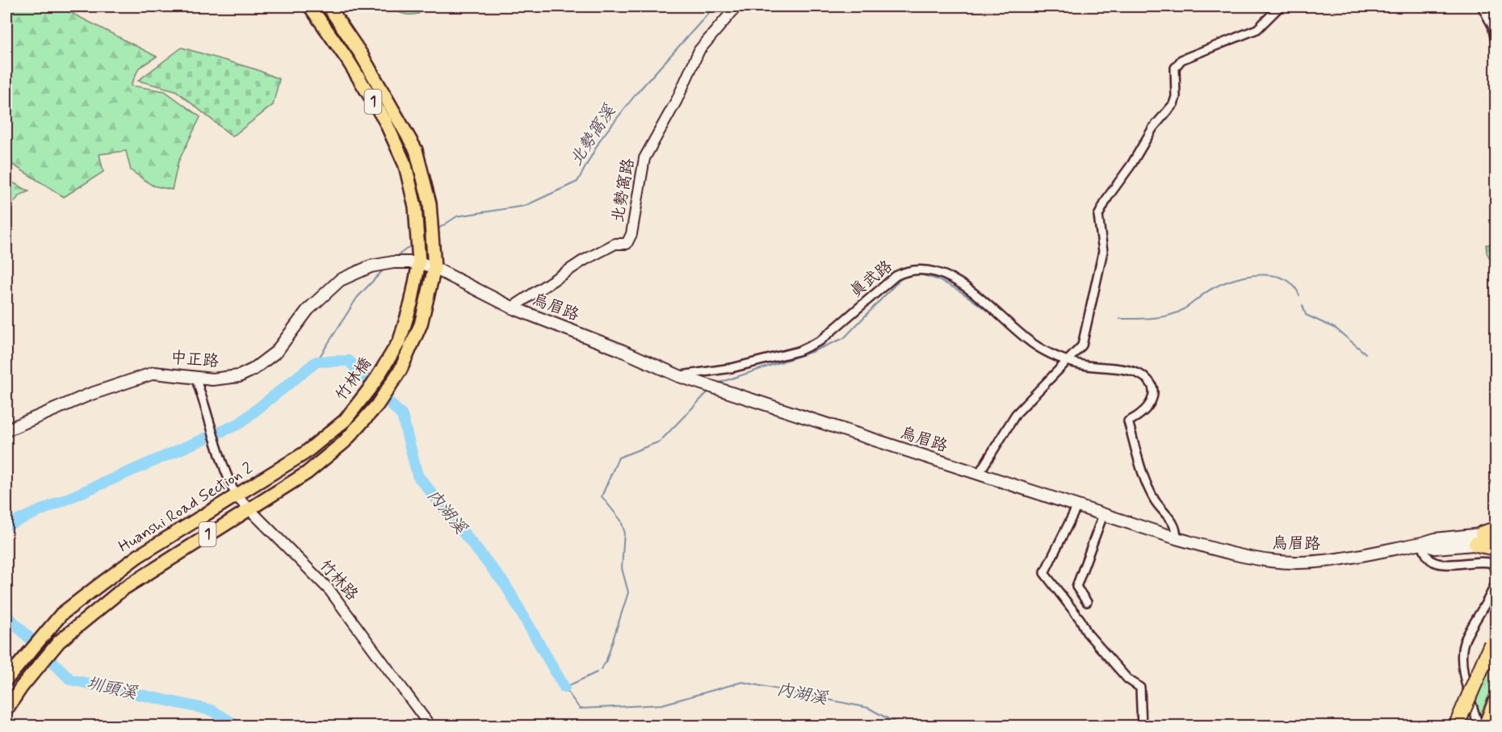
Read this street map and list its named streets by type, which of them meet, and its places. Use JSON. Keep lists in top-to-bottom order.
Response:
{
  "streets": {
    "main road": [
      "1",
      "烏眉路",
      "中正路",
      "竹林橋",
      "Huanshi Road Section 2"
    ],
    "street": ["北勢窩路", "真武路", "竹林路"]
  },
  "crossings": [
    ["1", "烏眉路"],
    ["1", "中正路"],
    ["1", "竹林橋"],
    ["1", "竹林路"],
    ["北勢窩路", "烏眉路"],
    ["真武路", "烏眉路"],
    ["烏眉路", "中正路"],
    ["烏眉路", "竹林橋"],
    ["中正路", "竹林橋"],
    ["中正路", "竹林路"],
    ["竹林橋", "Huanshi Road Section 2"],
    ["竹林橋", "竹林路"],
    ["Huanshi Road Section 2", "竹林路"]
  ],
  "water": ["北勢窩溪", "內湖溪", "圳頭溪"]
}
